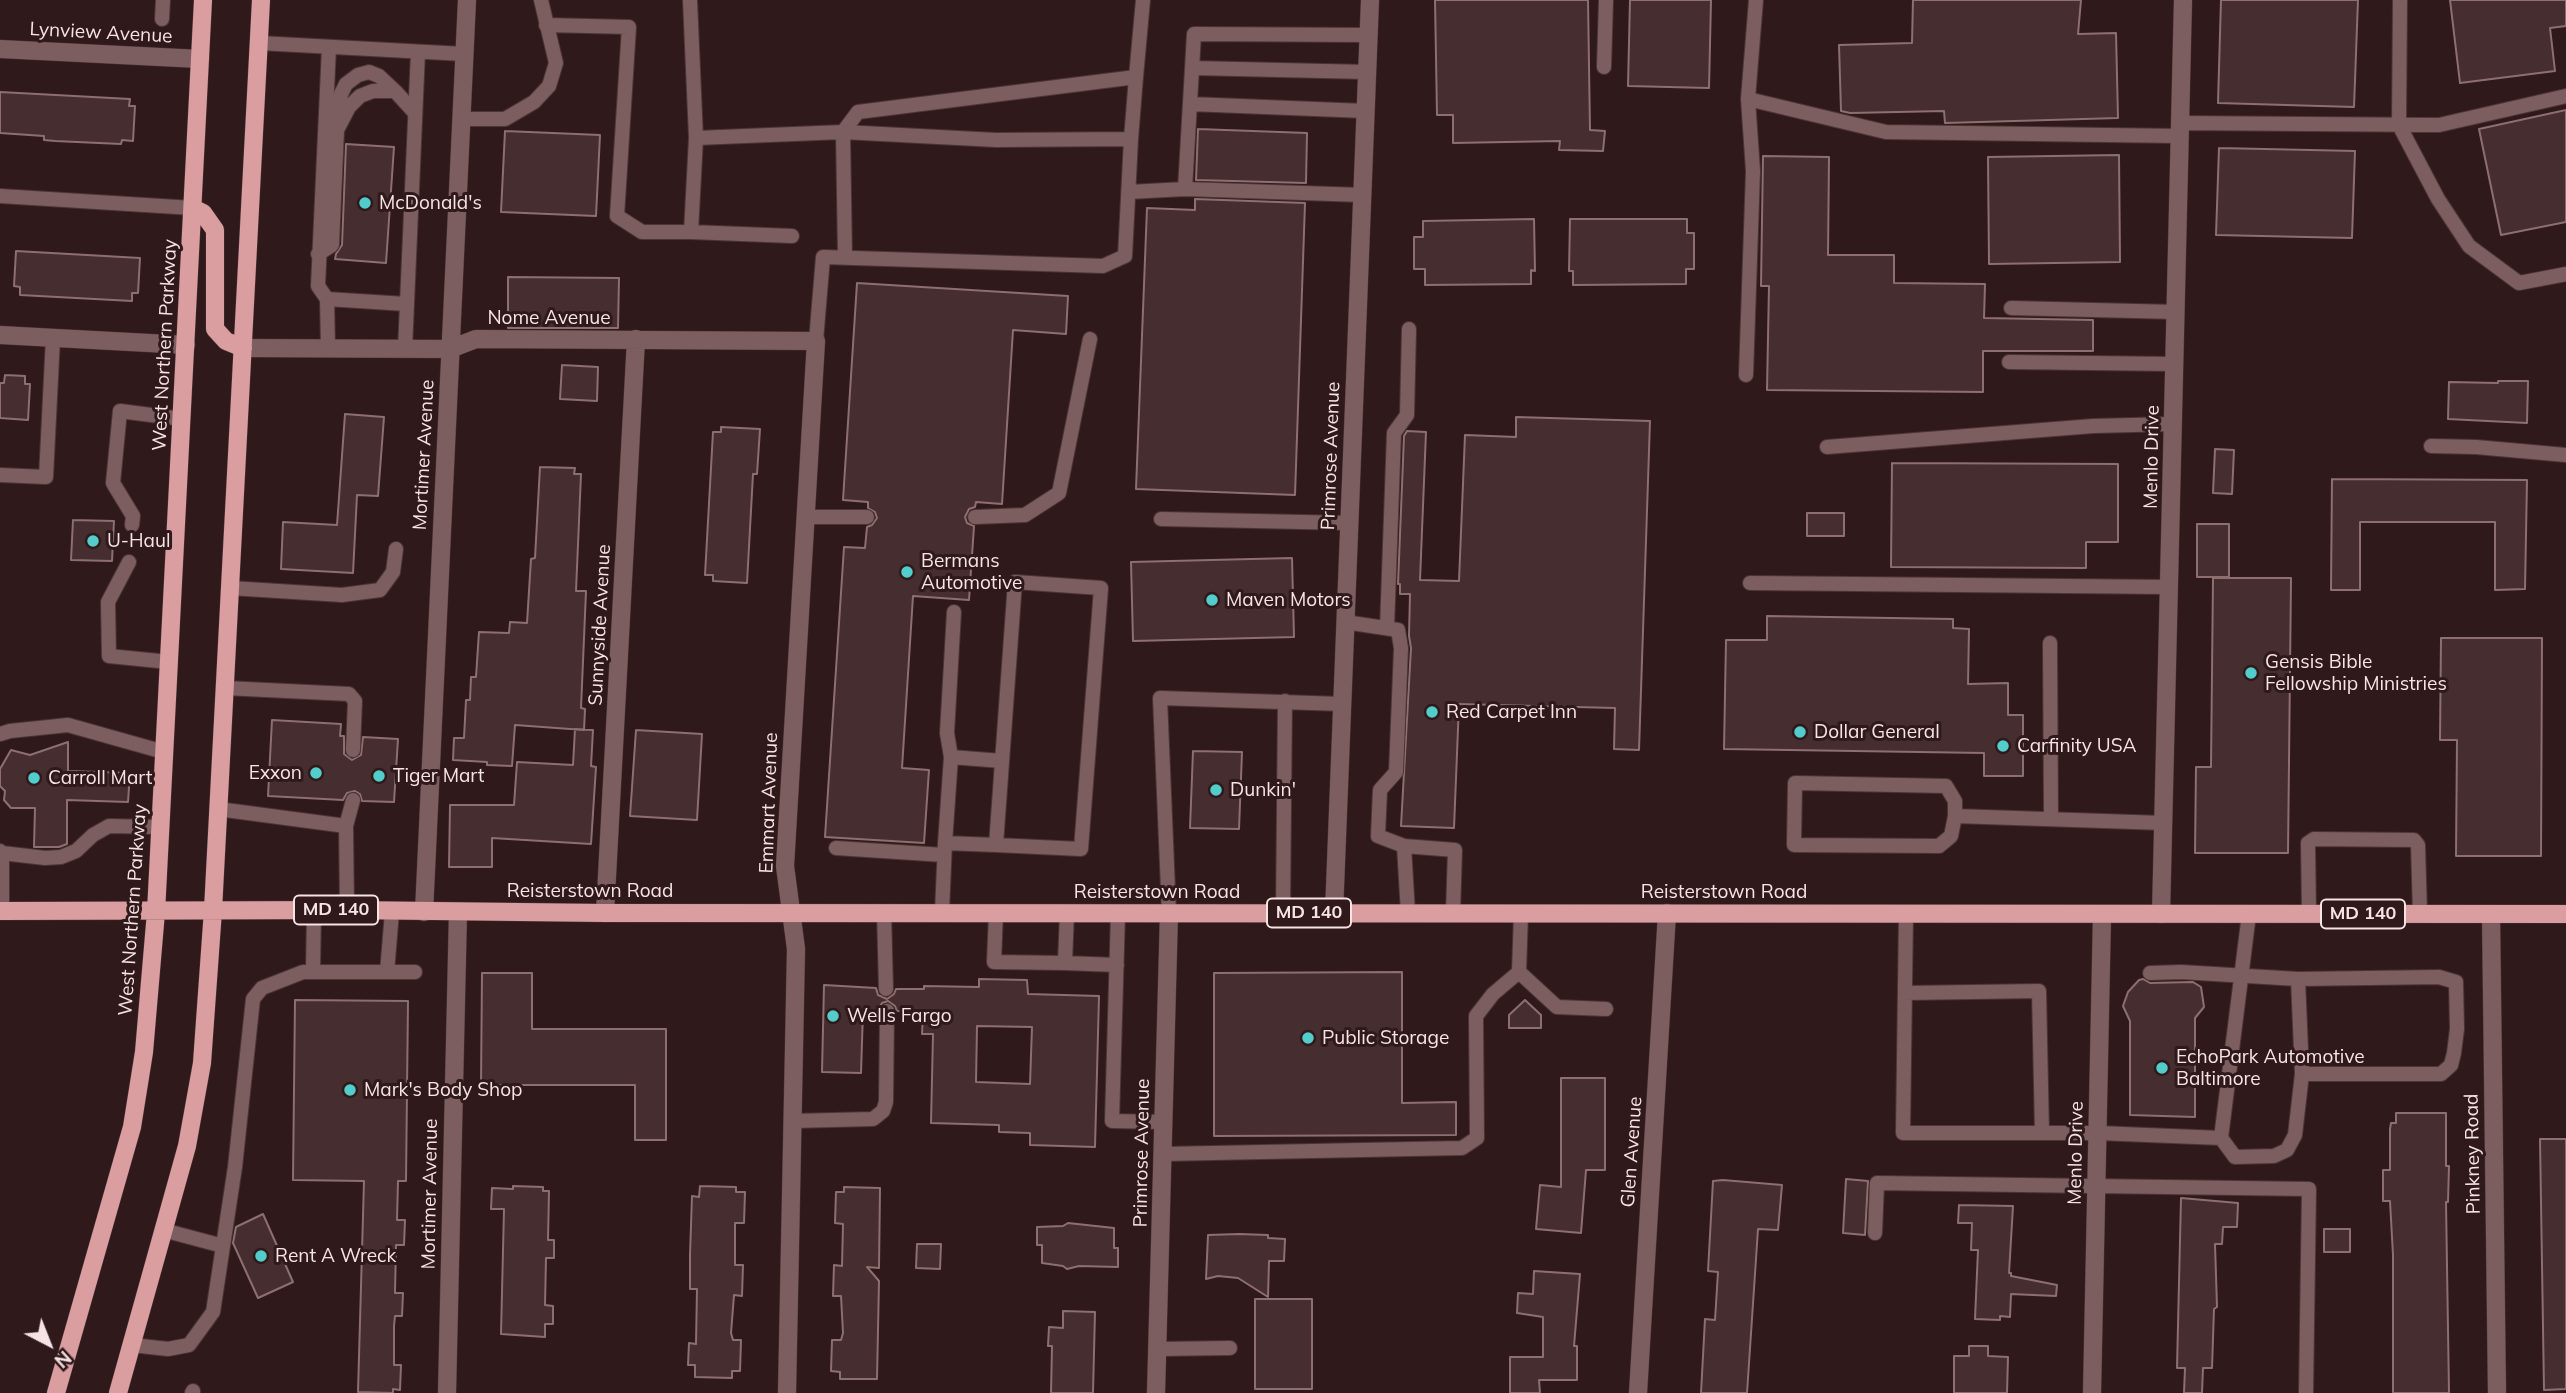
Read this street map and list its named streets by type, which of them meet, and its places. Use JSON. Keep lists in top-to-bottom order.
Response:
{
  "streets": {
    "main road": ["West Northern Parkway", "Reisterstown Road", "MD 140"],
    "street": [
      "Lynview Avenue",
      "Nome Avenue",
      "Mortimer Avenue",
      "Primrose Avenue",
      "Menlo Drive",
      "Sunnyside Avenue",
      "Emmart Avenue",
      "Glen Avenue",
      "Pinkney Road"
    ]
  },
  "crossings": [
    ["Lynview Avenue", "West Northern Parkway"],
    ["Nome Avenue", "Mortimer Avenue"],
    ["Nome Avenue", "Sunnyside Avenue"],
    ["Nome Avenue", "Emmart Avenue"],
    ["West Northern Parkway", "Reisterstown Road"],
    ["Mortimer Avenue", "Reisterstown Road"],
    ["Primrose Avenue", "Reisterstown Road"],
    ["Menlo Drive", "Reisterstown Road"],
    ["Sunnyside Avenue", "Reisterstown Road"],
    ["Emmart Avenue", "Reisterstown Road"],
    ["Reisterstown Road", "Glen Avenue"],
    ["Reisterstown Road", "Pinkney Road"]
  ],
  "places": [
    "McDonald's",
    "U-Haul",
    "Bermans Automotive",
    "Maven Motors",
    "Gensis Bible Fellowship Ministries",
    "Red Carpet Inn",
    "Dollar General",
    "Carfinity USA",
    "Exxon",
    "Tiger Mart",
    "Carroll Mart",
    "Dunkin'",
    "Wells Fargo",
    "Public Storage",
    "EchoPark Automotive Baltimore",
    "Mark's Body Shop",
    "Rent A Wreck"
  ],
  "north": "bottom right"
}
